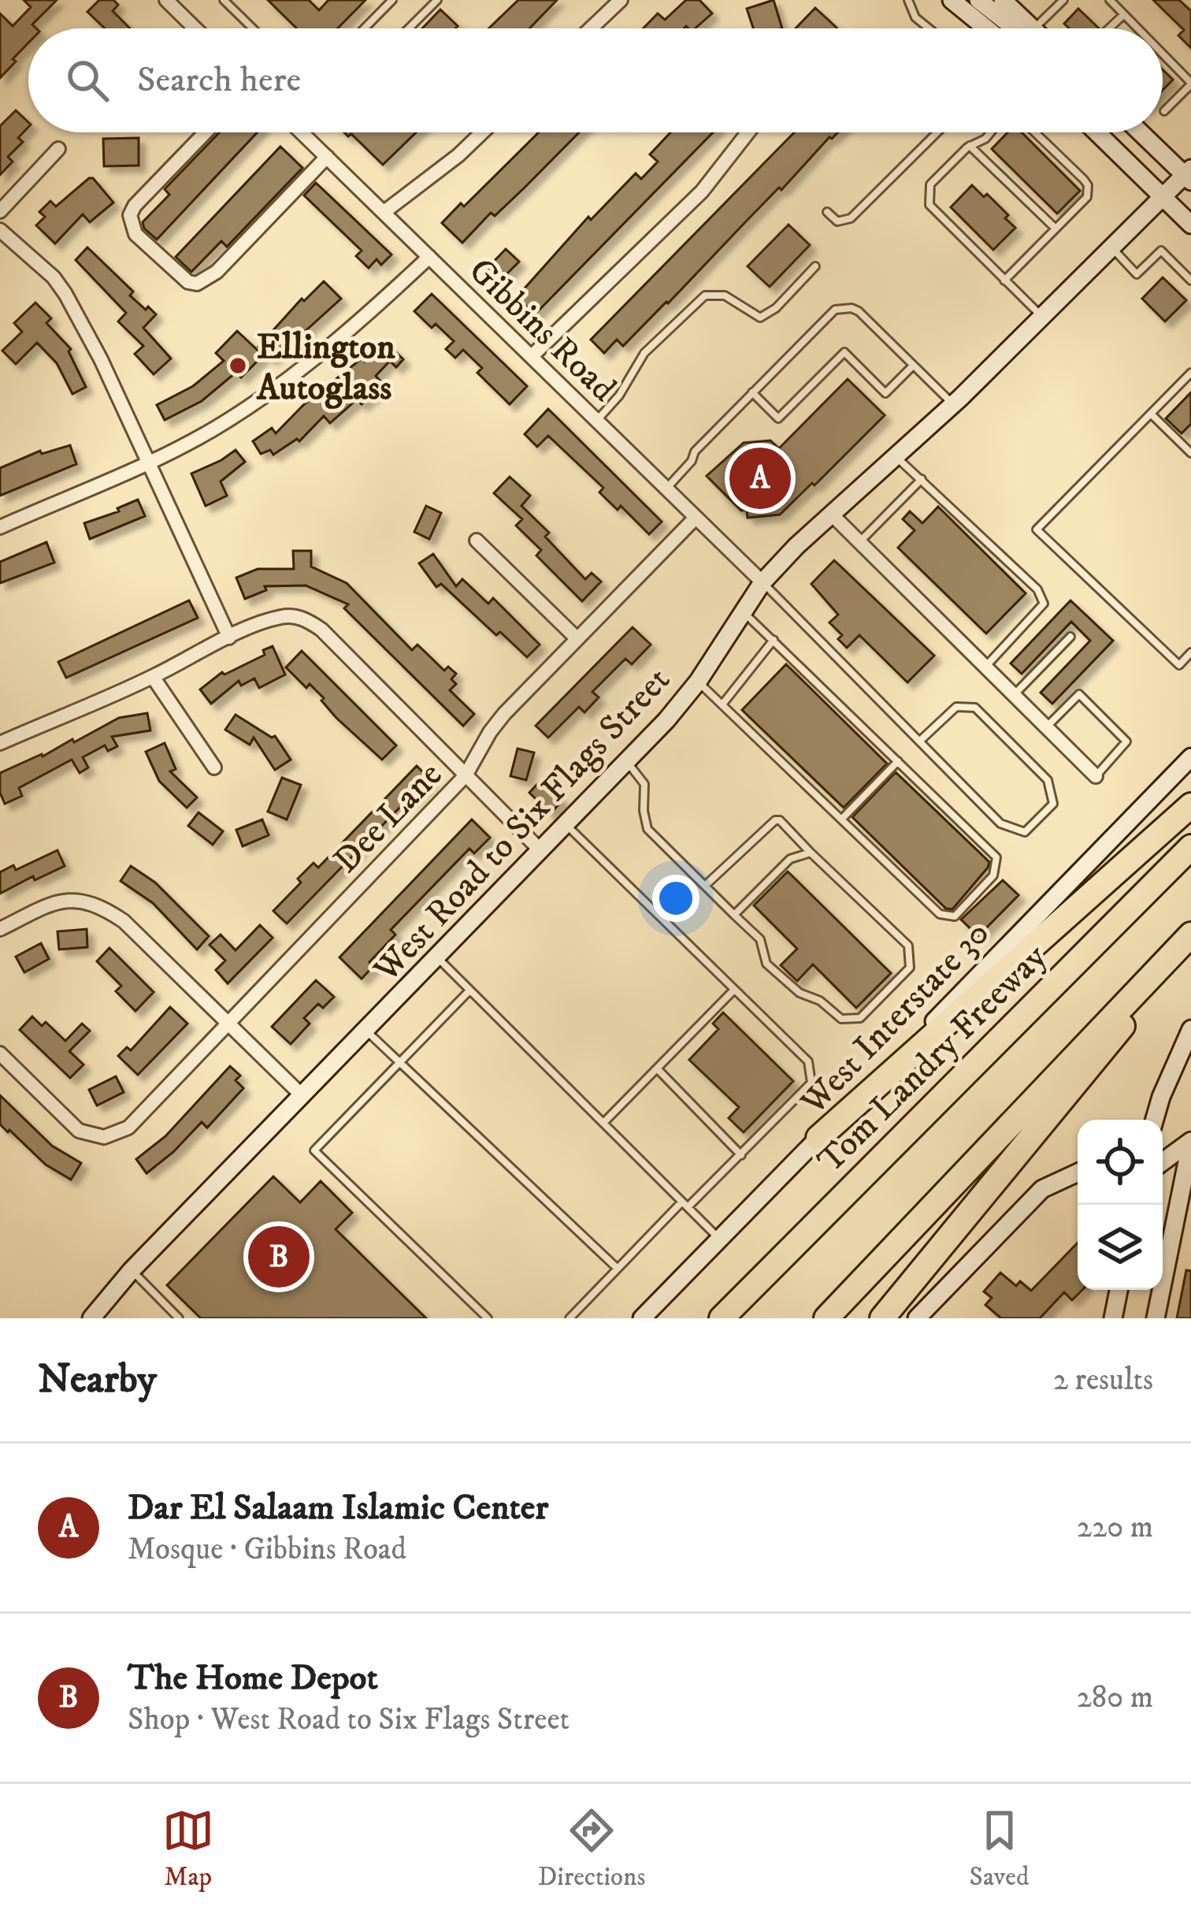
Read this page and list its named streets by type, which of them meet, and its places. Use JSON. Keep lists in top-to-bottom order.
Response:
{
  "streets": {
    "highway": ["Tom Landry Freeway"],
    "main road": ["West Road to Six Flags Street", "West Interstate 30"],
    "street": ["Gibbins Road", "Dee Lane"]
  },
  "crossings": [
    ["Gibbins Road", "Dee Lane"],
    ["Gibbins Road", "West Road to Six Flags Street"]
  ],
  "places": ["Ellington Autoglass"],
  "page": {
    "search": "Search here",
    "pins": ["A", "B"],
    "heading": ["Nearby", "2 results"],
    "list": [
      {
        "mark": "A",
        "name": "Dar El Salaam Islamic Center",
        "note": "Mosque · Gibbins Road",
        "value": "220 m"
      },
      {
        "mark": "B",
        "name": "The Home Depot",
        "note": "Shop · West Road to Six Flags Street",
        "value": "280 m"
      }
    ],
    "nav": ["Map", "Directions", "Saved"]
  }
}
